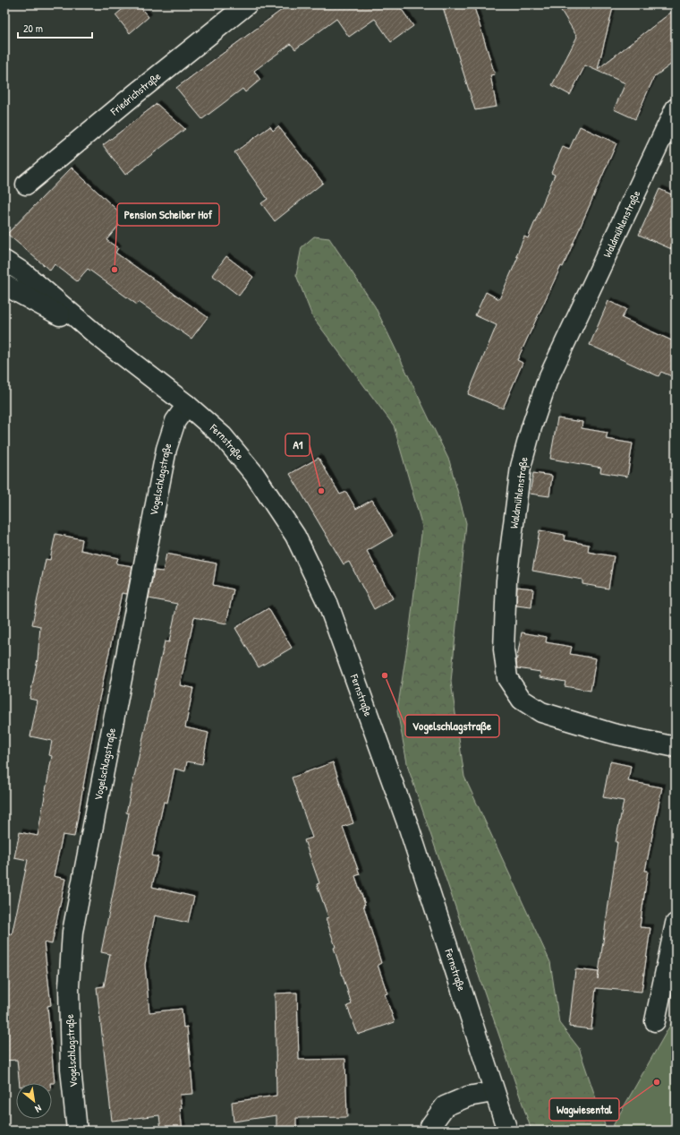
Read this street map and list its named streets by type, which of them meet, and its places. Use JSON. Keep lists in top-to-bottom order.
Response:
{
  "streets": {
    "street": [
      "Friedrichstraße",
      "Waldmühlenstraße",
      "Fernstraße",
      "Vogelschlagstraße"
    ]
  },
  "crossings": [
    ["Fernstraße", "Vogelschlagstraße"]
  ],
  "places": [
    "Pension Scheiber Hof",
    "A1",
    "Vogelschlagstraße",
    "Wagwiesental"
  ],
  "scale_bar": "20 m",
  "north": "bottom right"
}
